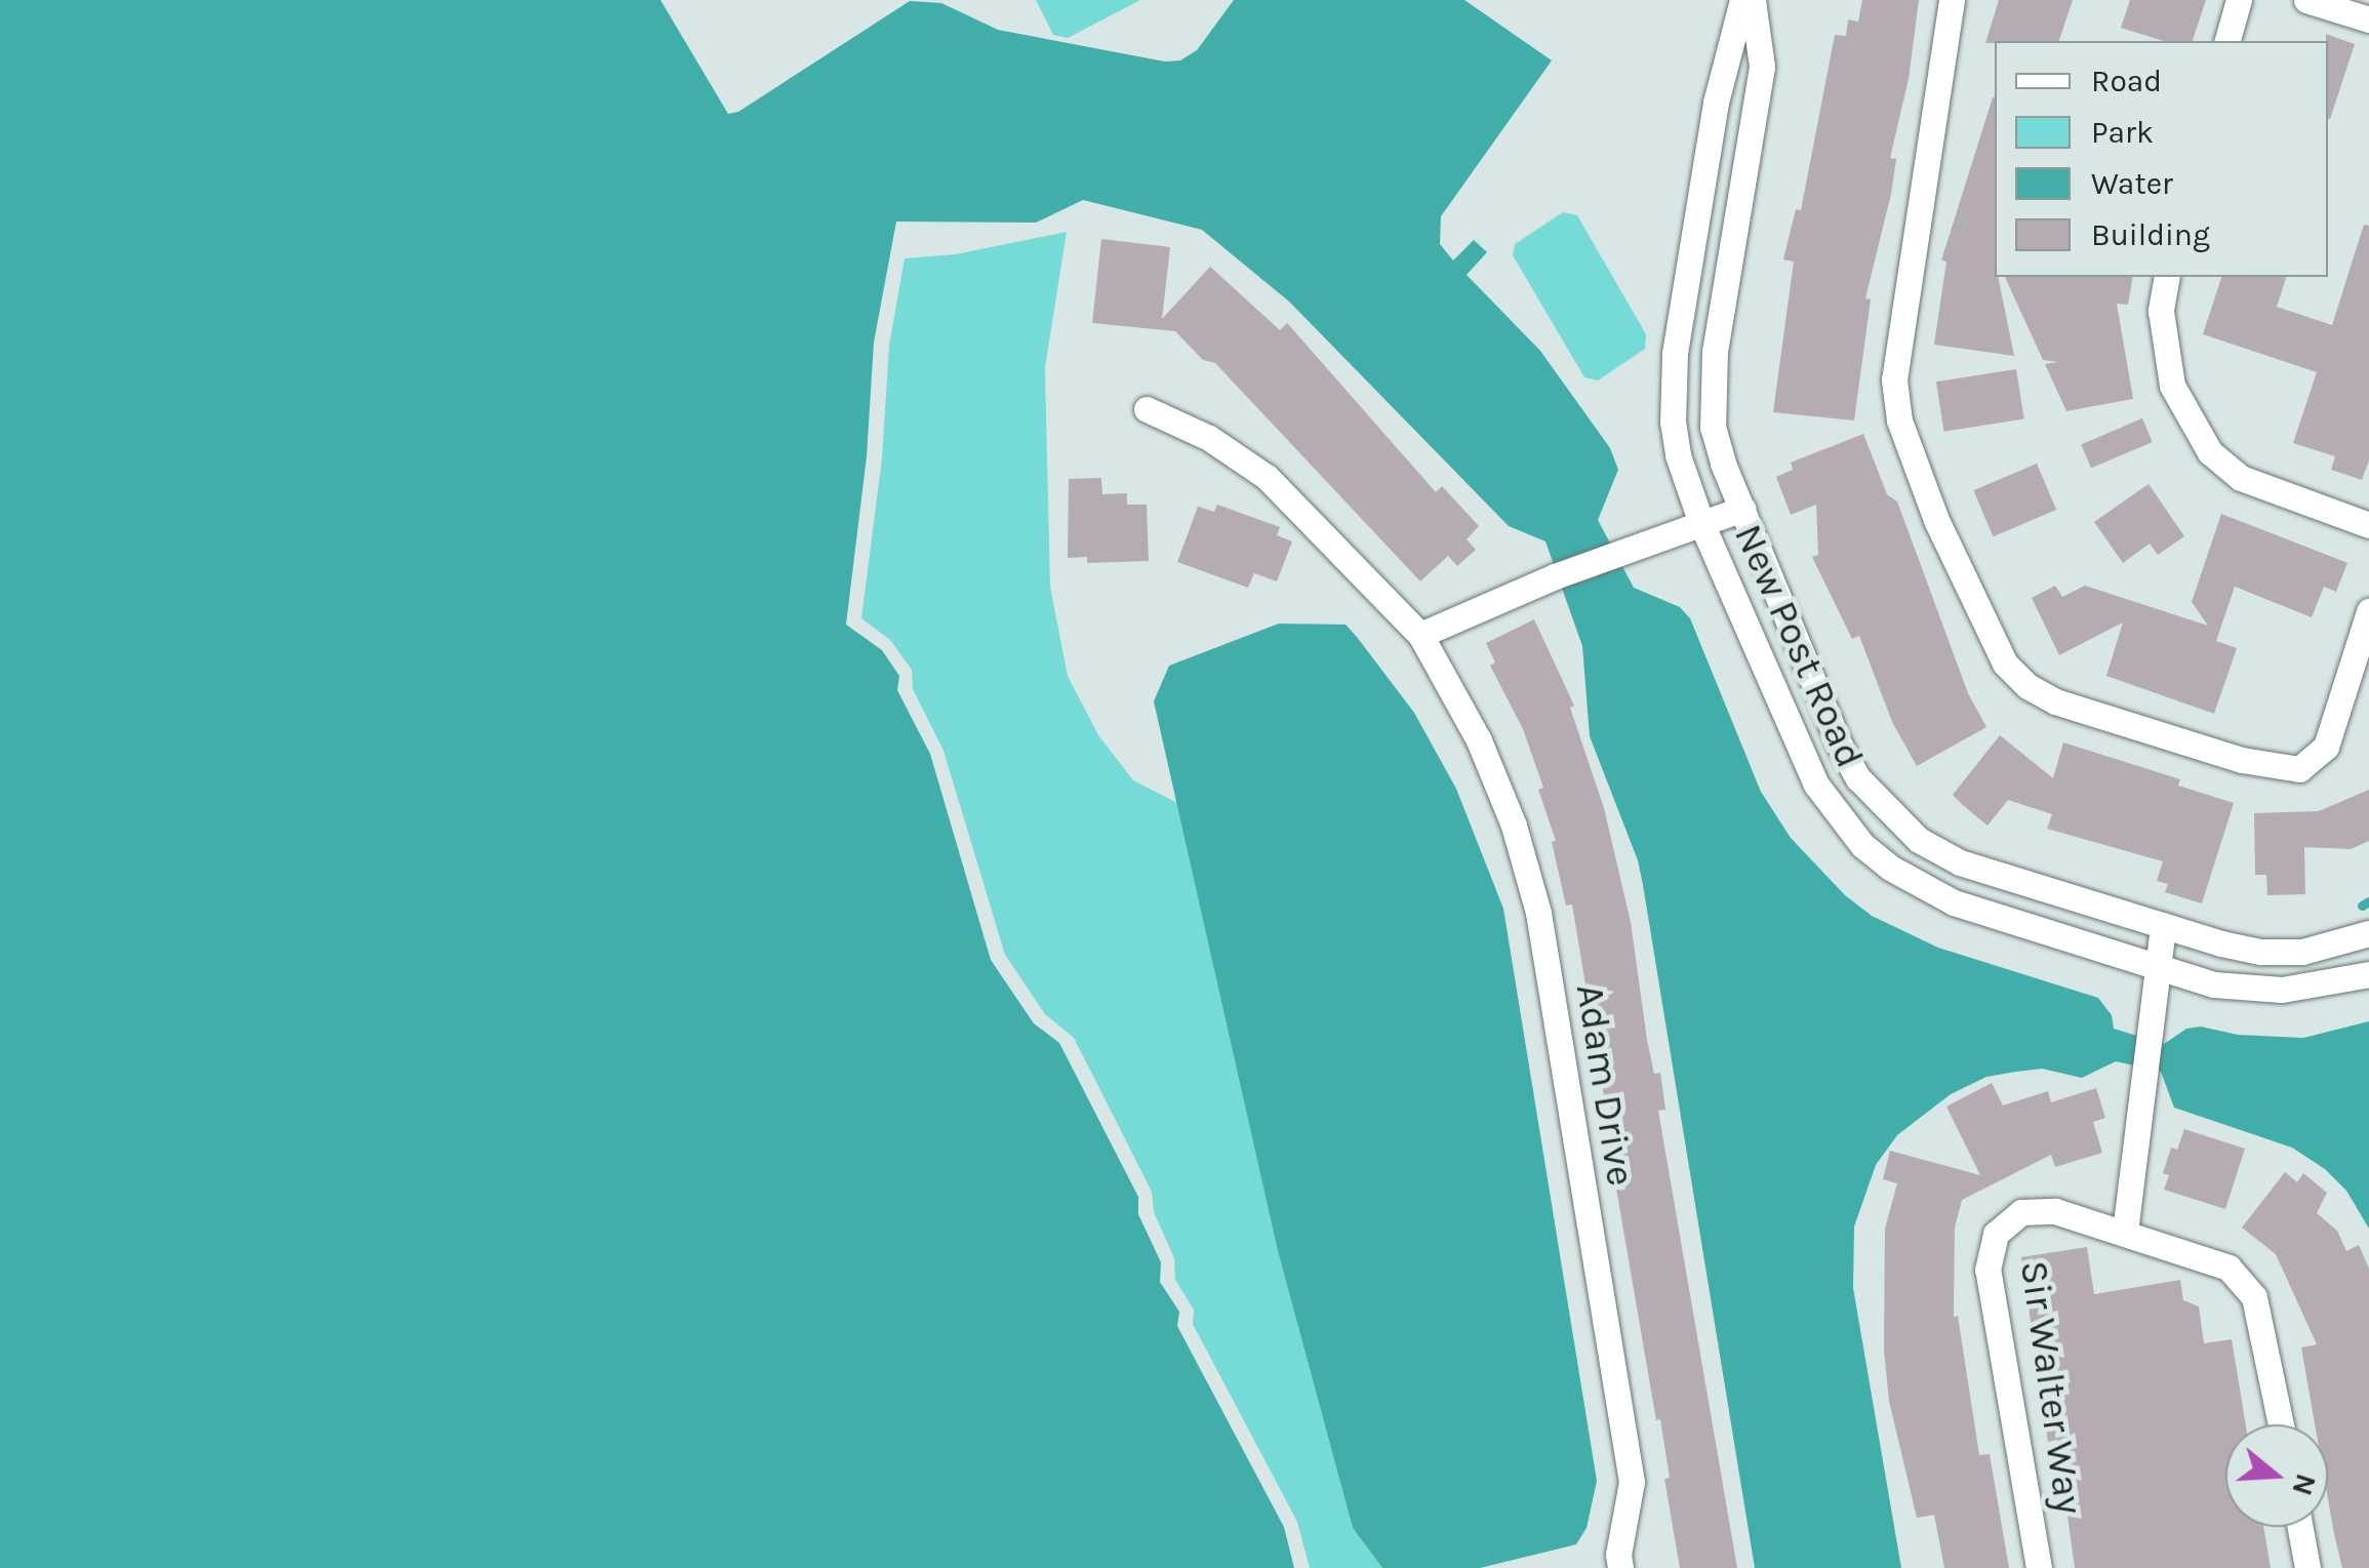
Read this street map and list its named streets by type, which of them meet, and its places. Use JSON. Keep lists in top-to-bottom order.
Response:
{
  "streets": {
    "street": ["New Post Road", "Adam Drive", "Sir Walter Way"]
  },
  "legend": [
    "Road",
    "Park",
    "Water",
    "Building"
  ],
  "north": "right"
}
